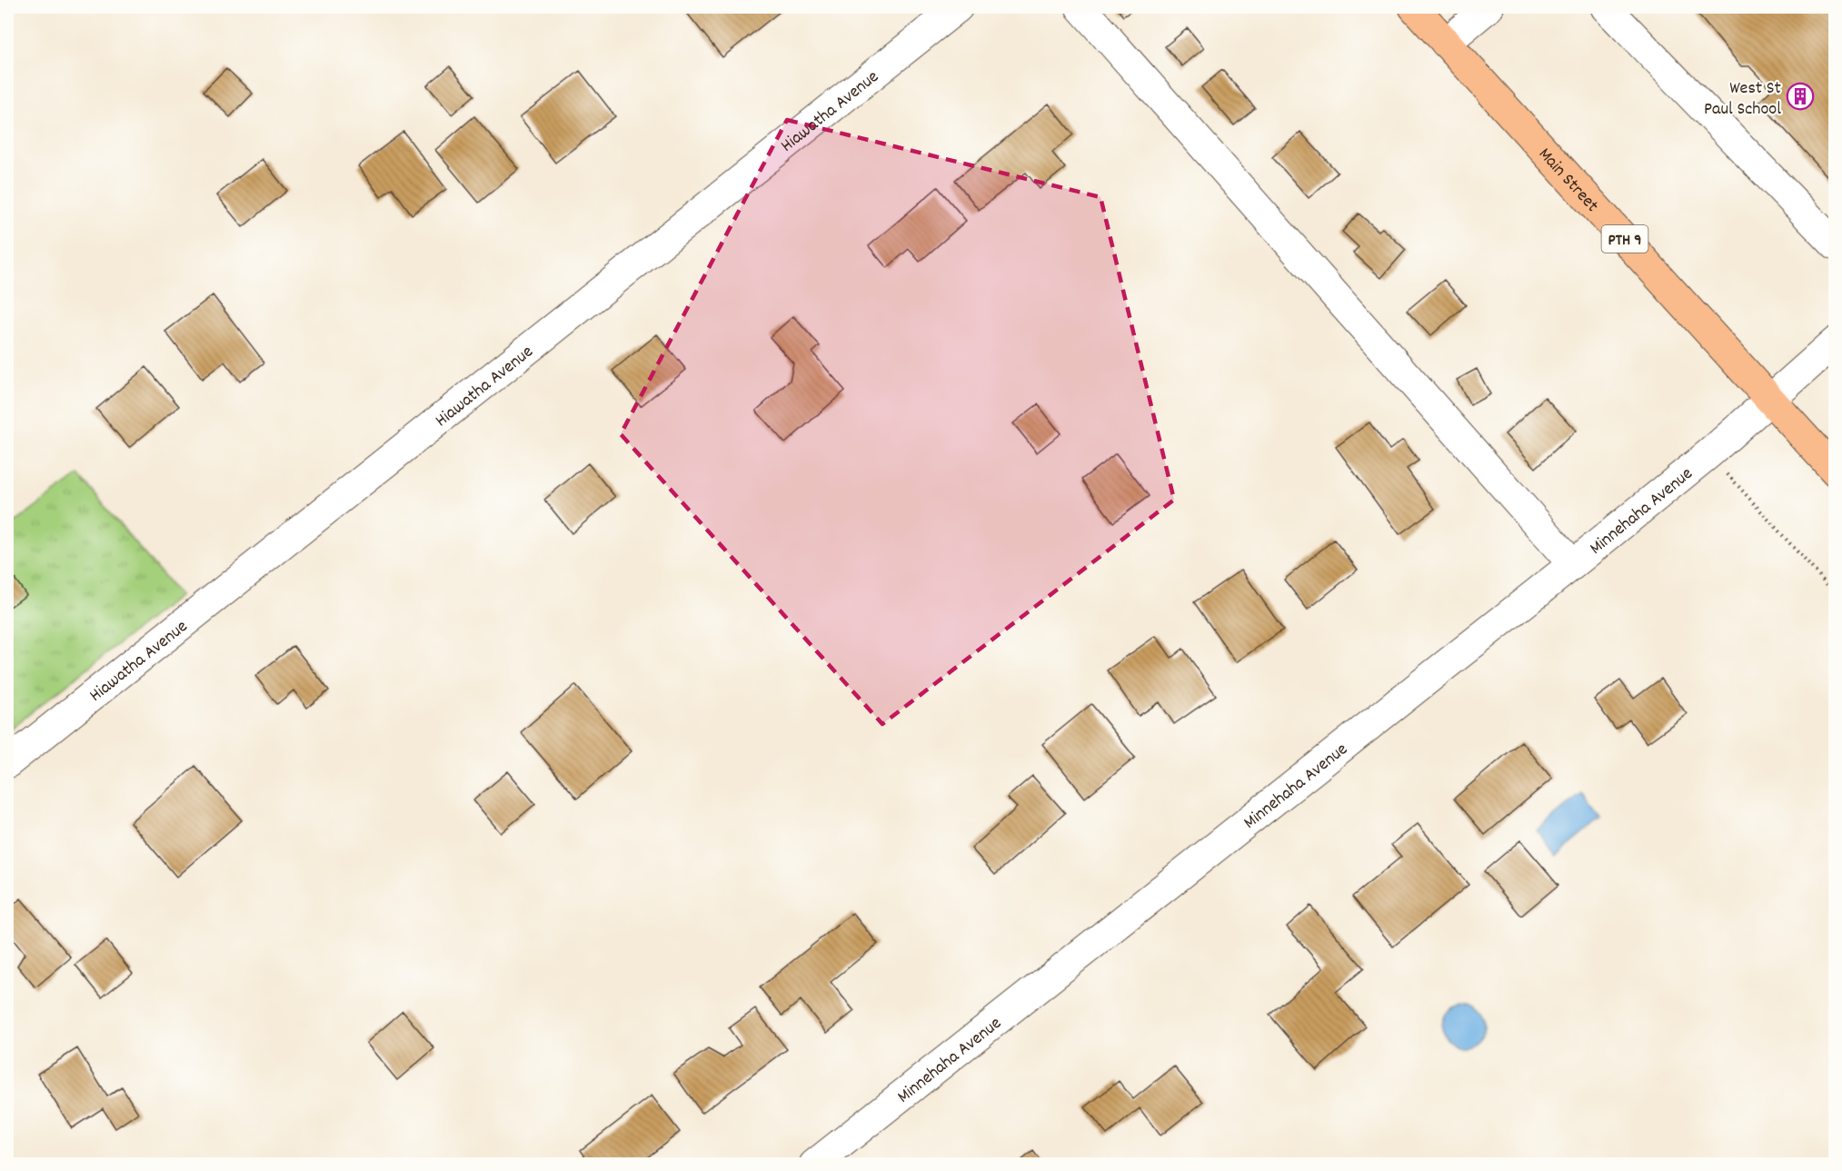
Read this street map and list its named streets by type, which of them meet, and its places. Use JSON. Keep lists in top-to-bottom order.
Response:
{
  "streets": {
    "main road": ["Main Street", "PTH 9"],
    "street": ["Hiawatha Avenue", "Minnehaha Avenue"]
  },
  "crossings": [
    ["Main Street", "Minnehaha Avenue"]
  ],
  "places": {
    "building": ["West St Paul School"]
  }
}
